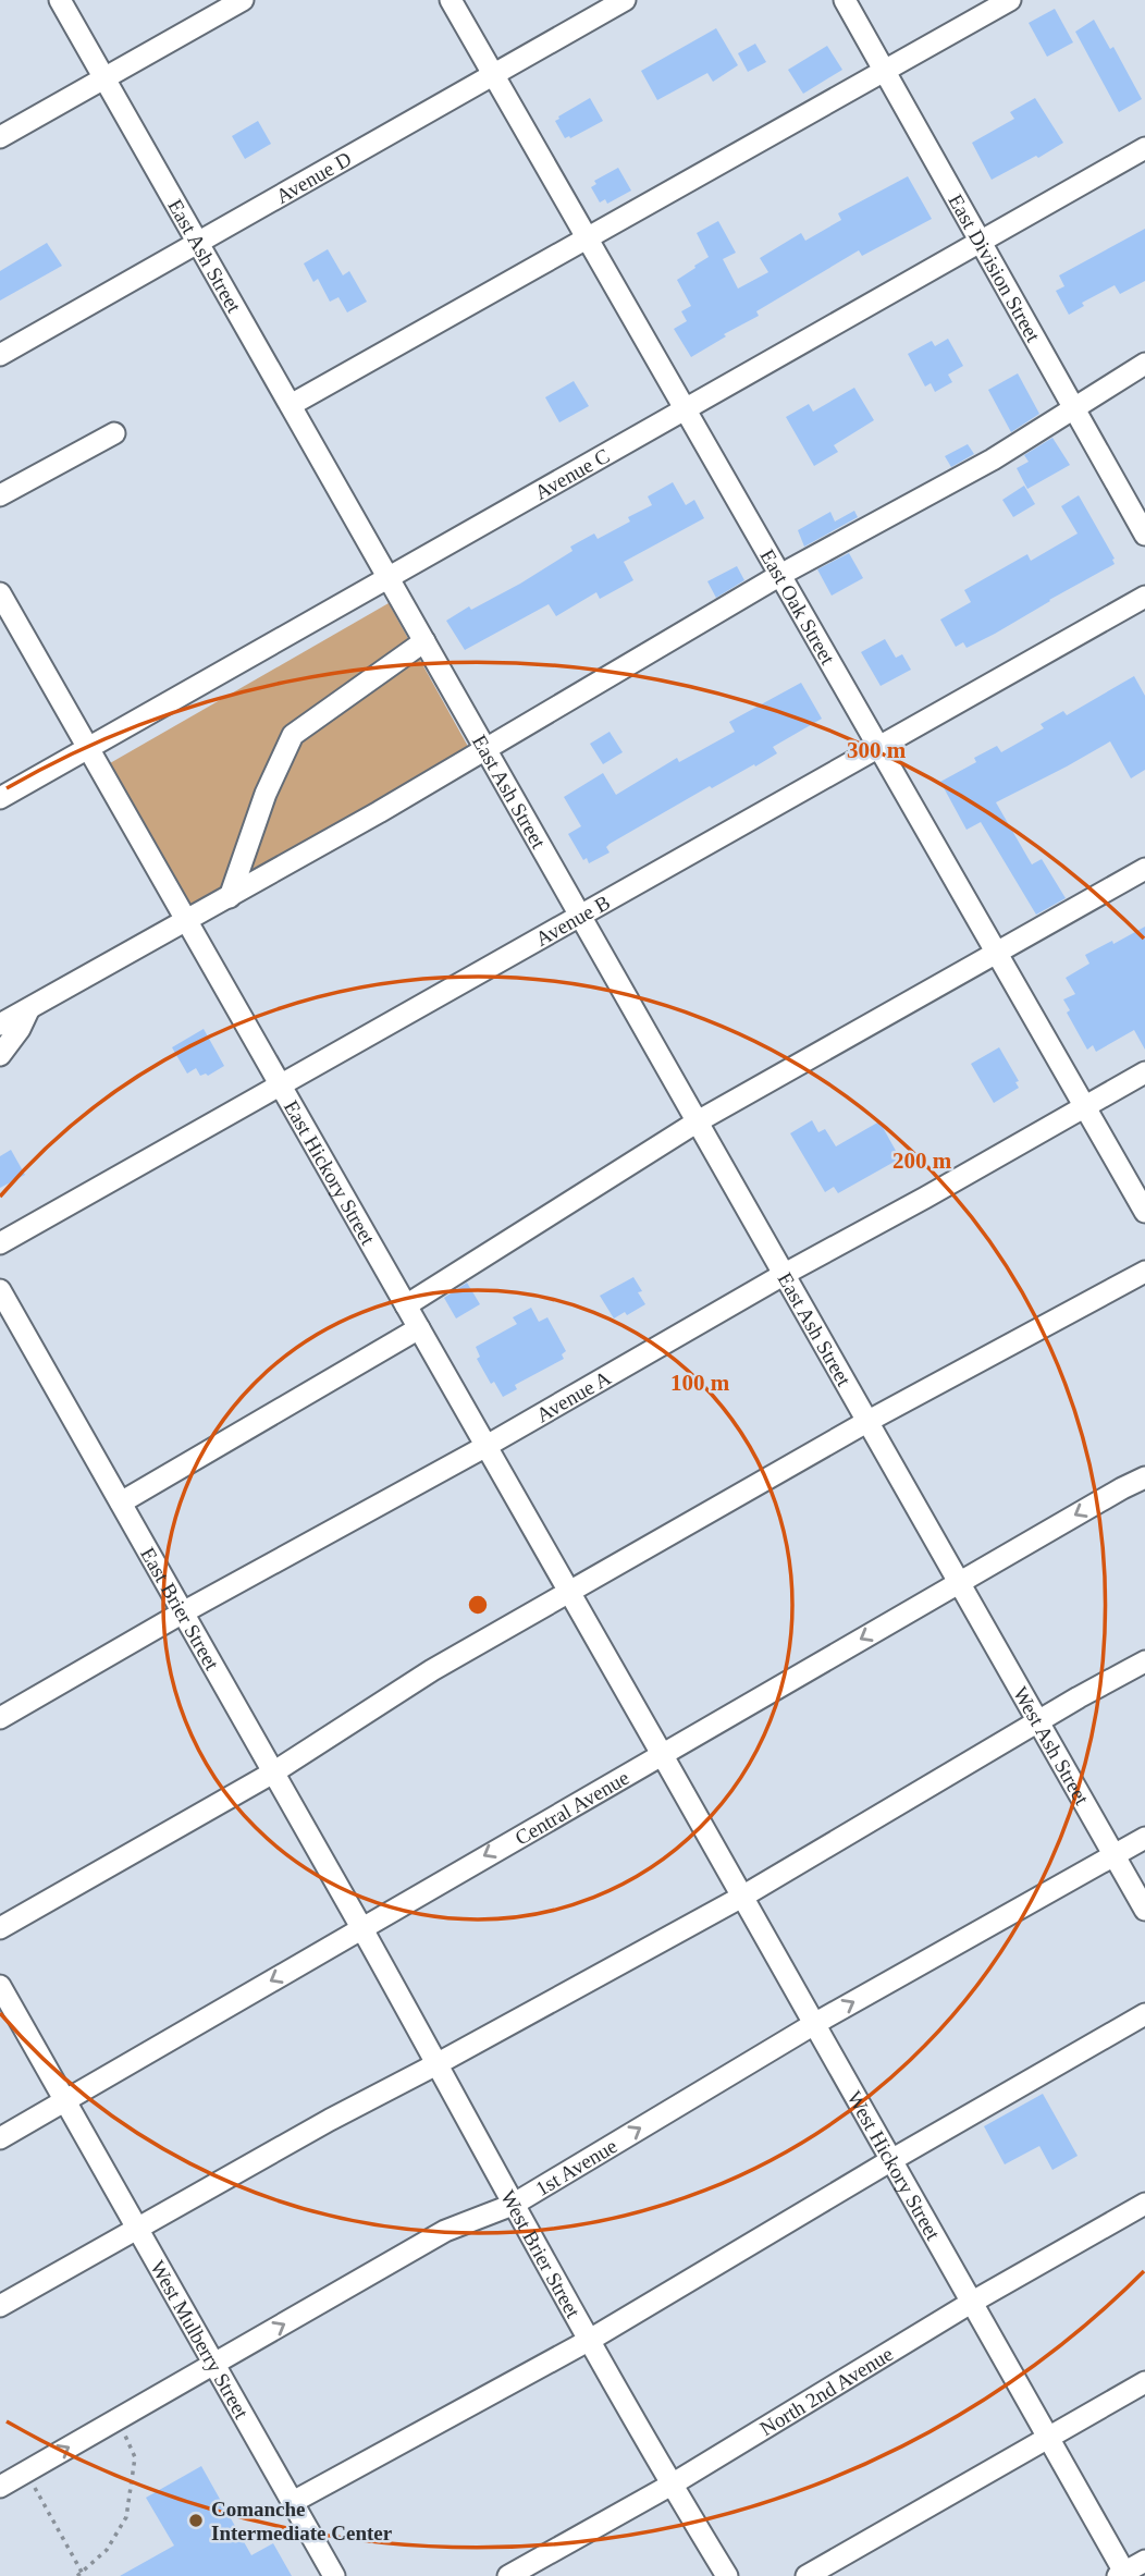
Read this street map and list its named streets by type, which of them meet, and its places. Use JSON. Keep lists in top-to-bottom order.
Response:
{
  "streets": {
    "street": [
      "Avenue D",
      "East Ash Street",
      "East Division Street",
      "Avenue C",
      "East Oak Street",
      "Avenue B",
      "East Hickory Street",
      "Avenue A",
      "East Brier Street",
      "West Ash Street",
      "Central Avenue",
      "West Hickory Street",
      "1st Avenue",
      "West Brier Street",
      "West Mulberry Street",
      "North 2nd Avenue"
    ]
  },
  "crossings": [
    ["Avenue D", "East Ash Street"],
    ["Avenue D", "East Oak Street"],
    ["East Ash Street", "Avenue C"],
    ["East Ash Street", "Avenue B"],
    ["East Ash Street", "Avenue A"],
    ["East Ash Street", "West Ash Street"],
    ["East Ash Street", "Central Avenue"],
    ["East Division Street", "Avenue C"],
    ["Avenue C", "East Oak Street"],
    ["Avenue C", "East Hickory Street"],
    ["East Oak Street", "Avenue B"],
    ["East Oak Street", "Avenue A"],
    ["Avenue B", "East Hickory Street"],
    ["East Hickory Street", "Avenue A"],
    ["East Hickory Street", "Central Avenue"],
    ["East Hickory Street", "West Hickory Street"],
    ["Avenue A", "East Brier Street"],
    ["East Brier Street", "Central Avenue"],
    ["East Brier Street", "West Brier Street"],
    ["West Ash Street", "Central Avenue"],
    ["West Ash Street", "1st Avenue"],
    ["Central Avenue", "West Hickory Street"],
    ["Central Avenue", "West Brier Street"],
    ["Central Avenue", "West Mulberry Street"],
    ["West Hickory Street", "1st Avenue"],
    ["West Hickory Street", "North 2nd Avenue"],
    ["1st Avenue", "West Brier Street"],
    ["1st Avenue", "West Mulberry Street"],
    ["West Brier Street", "North 2nd Avenue"]
  ],
  "places": ["Comanche Intermediate Center"],
  "rings": ["300 m", "200 m", "100 m"]
}
